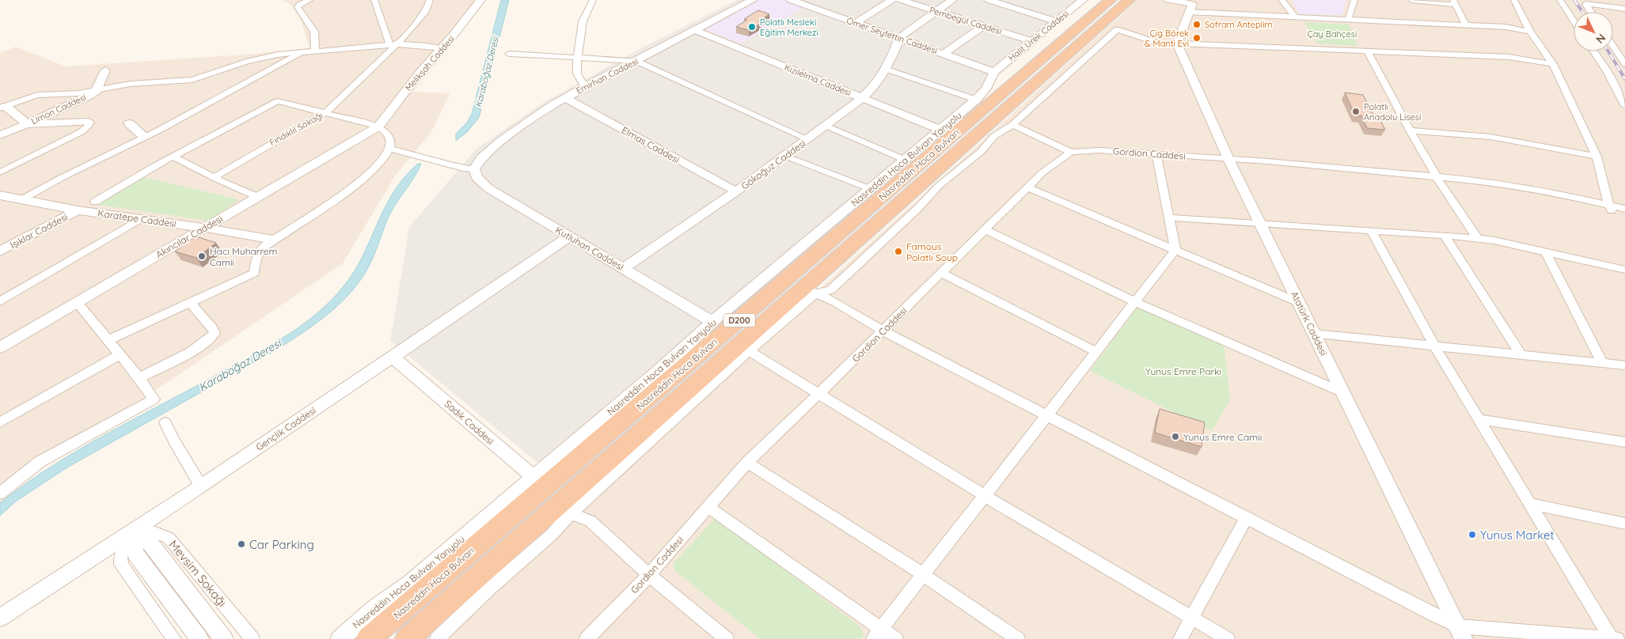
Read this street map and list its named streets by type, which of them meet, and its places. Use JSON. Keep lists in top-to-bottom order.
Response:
{
  "streets": {
    "highway": ["Nasreddin Hoca Bulvarı", "D200"],
    "street": [
      "Pembegül Caddesi",
      "Ömer Seyfettin Caddesi",
      "Halit Ürek Caddesi",
      "Melikşah Caddesi",
      "Emirhan Caddesi",
      "Kızılelma Caddesi",
      "Limon Caddesi",
      "Fındıklıl Sokağı",
      "Elmas Caddesi",
      "Gordion Caddesi",
      "Nasreddin Hoca Bulvarı Yanyolu",
      "Gökoğuz Caddesi",
      "Karatepe Caddesi",
      "Işıklar Caddesi",
      "Akıncılar Caddesi",
      "Kutluhan Caddesi",
      "Atatürk Caddesi",
      "Sadık Caddesi",
      "Gençlik Caddesi",
      "Mevsim Sokağı"
    ]
  },
  "crossings": [
    ["Pembegül Caddesi", "Halit Ürek Caddesi"],
    ["Ömer Seyfettin Caddesi", "Halit Ürek Caddesi"],
    ["Ömer Seyfettin Caddesi", "Nasreddin Hoca Bulvarı Yanyolu"],
    ["Ömer Seyfettin Caddesi", "Gökoğuz Caddesi"],
    ["Halit Ürek Caddesi", "Nasreddin Hoca Bulvarı Yanyolu"],
    ["Melikşah Caddesi", "Akıncılar Caddesi"],
    ["Emirhan Caddesi", "Kızılelma Caddesi"],
    ["Emirhan Caddesi", "Elmas Caddesi"],
    ["Emirhan Caddesi", "Kutluhan Caddesi"],
    ["Kızılelma Caddesi", "Nasreddin Hoca Bulvarı Yanyolu"],
    ["Kızılelma Caddesi", "Gökoğuz Caddesi"],
    ["Elmas Caddesi", "Gökoğuz Caddesi"],
    ["Gordion Caddesi", "Atatürk Caddesi"],
    ["Nasreddin Hoca Bulvarı Yanyolu", "Nasreddin Hoca Bulvarı"],
    ["Nasreddin Hoca Bulvarı Yanyolu", "Kutluhan Caddesi"],
    ["Nasreddin Hoca Bulvarı Yanyolu", "Sadık Caddesi"],
    ["Gökoğuz Caddesi", "Kutluhan Caddesi"],
    ["Nasreddin Hoca Bulvarı", "Sadık Caddesi"],
    ["Karatepe Caddesi", "Işıklar Caddesi"],
    ["Karatepe Caddesi", "Akıncılar Caddesi"],
    ["Kutluhan Caddesi", "Gençlik Caddesi"],
    ["Sadık Caddesi", "Gençlik Caddesi"],
    ["Gençlik Caddesi", "Mevsim Sokağı"]
  ],
  "water": ["Karaboğaz Deresi"],
  "parks": ["Çay Bahçesi", "Yunus Emre Parkı"],
  "places": [
    "Sofram Anteplim",
    "Polatlı Mesleki Eğitim Merkezi",
    "Çig Börek & Manti Evi",
    "Polatlı Anadolu Lisesi",
    "Famous Polatlı Soup",
    "Hacı Muharrem Camii",
    "Yunus Emre Camii",
    "Yunus Market",
    "Car Parking"
  ],
  "north": "bottom right"
}
